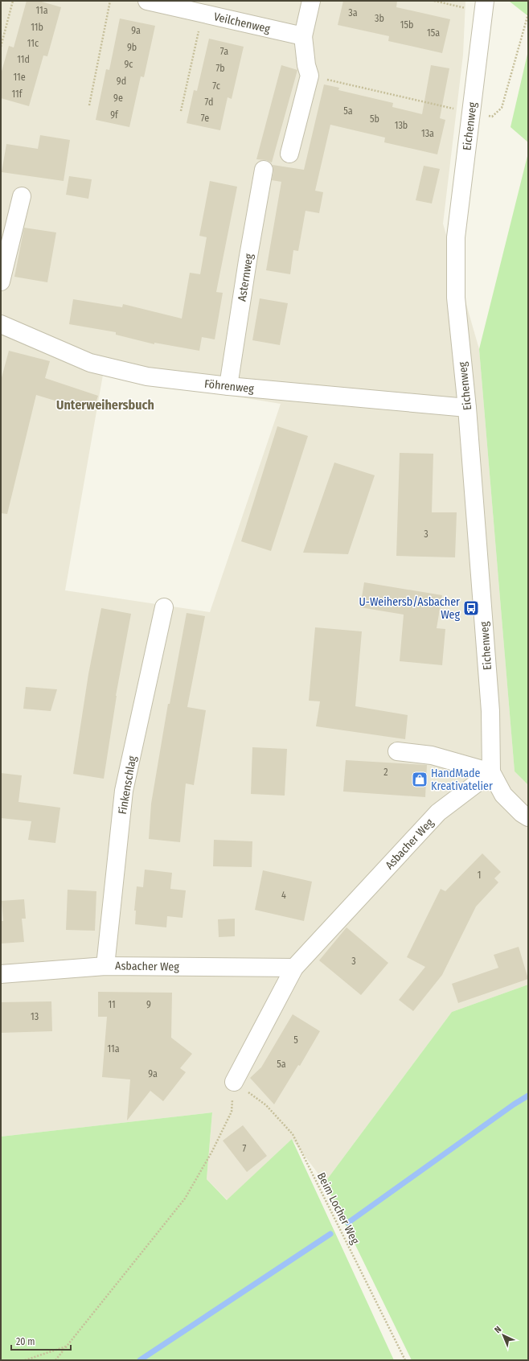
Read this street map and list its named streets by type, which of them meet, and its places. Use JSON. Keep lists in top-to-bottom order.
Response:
{
  "streets": {
    "street": [
      "Veilchenweg",
      "Eichenweg",
      "Asternweg",
      "Föhrenweg",
      "Finkenschlag",
      "Asbacher Weg"
    ],
    "path": ["Beim Locher Weg"]
  },
  "crossings": [
    ["Eichenweg", "Föhrenweg"],
    ["Eichenweg", "Asbacher Weg"],
    ["Asternweg", "Föhrenweg"],
    ["Finkenschlag", "Asbacher Weg"],
    ["Asbacher Weg", "Beim Locher Weg"]
  ],
  "districts": ["Unterweihersbuch"],
  "places": {
    "bus stop": ["U-Weihersb/Asbacher Weg"],
    "shop": ["HandMade Kreativatelier"]
  },
  "house_numbers": [
    "11a",
    "3a",
    "3b",
    "15b",
    "11b",
    "9a",
    "15a",
    "11c",
    "9b",
    "7a",
    "11d",
    "9c",
    "7b",
    "11e",
    "9d",
    "7c",
    "11f",
    "9e",
    "7d",
    "5a",
    "9f",
    "7e",
    "5b",
    "13b",
    "13a",
    "3",
    "2",
    "1",
    "4",
    "3",
    "11",
    "9",
    "13",
    "5",
    "11a",
    "5a",
    "9a",
    "7"
  ],
  "scale_bar": "20 m",
  "north": "top left"
}
